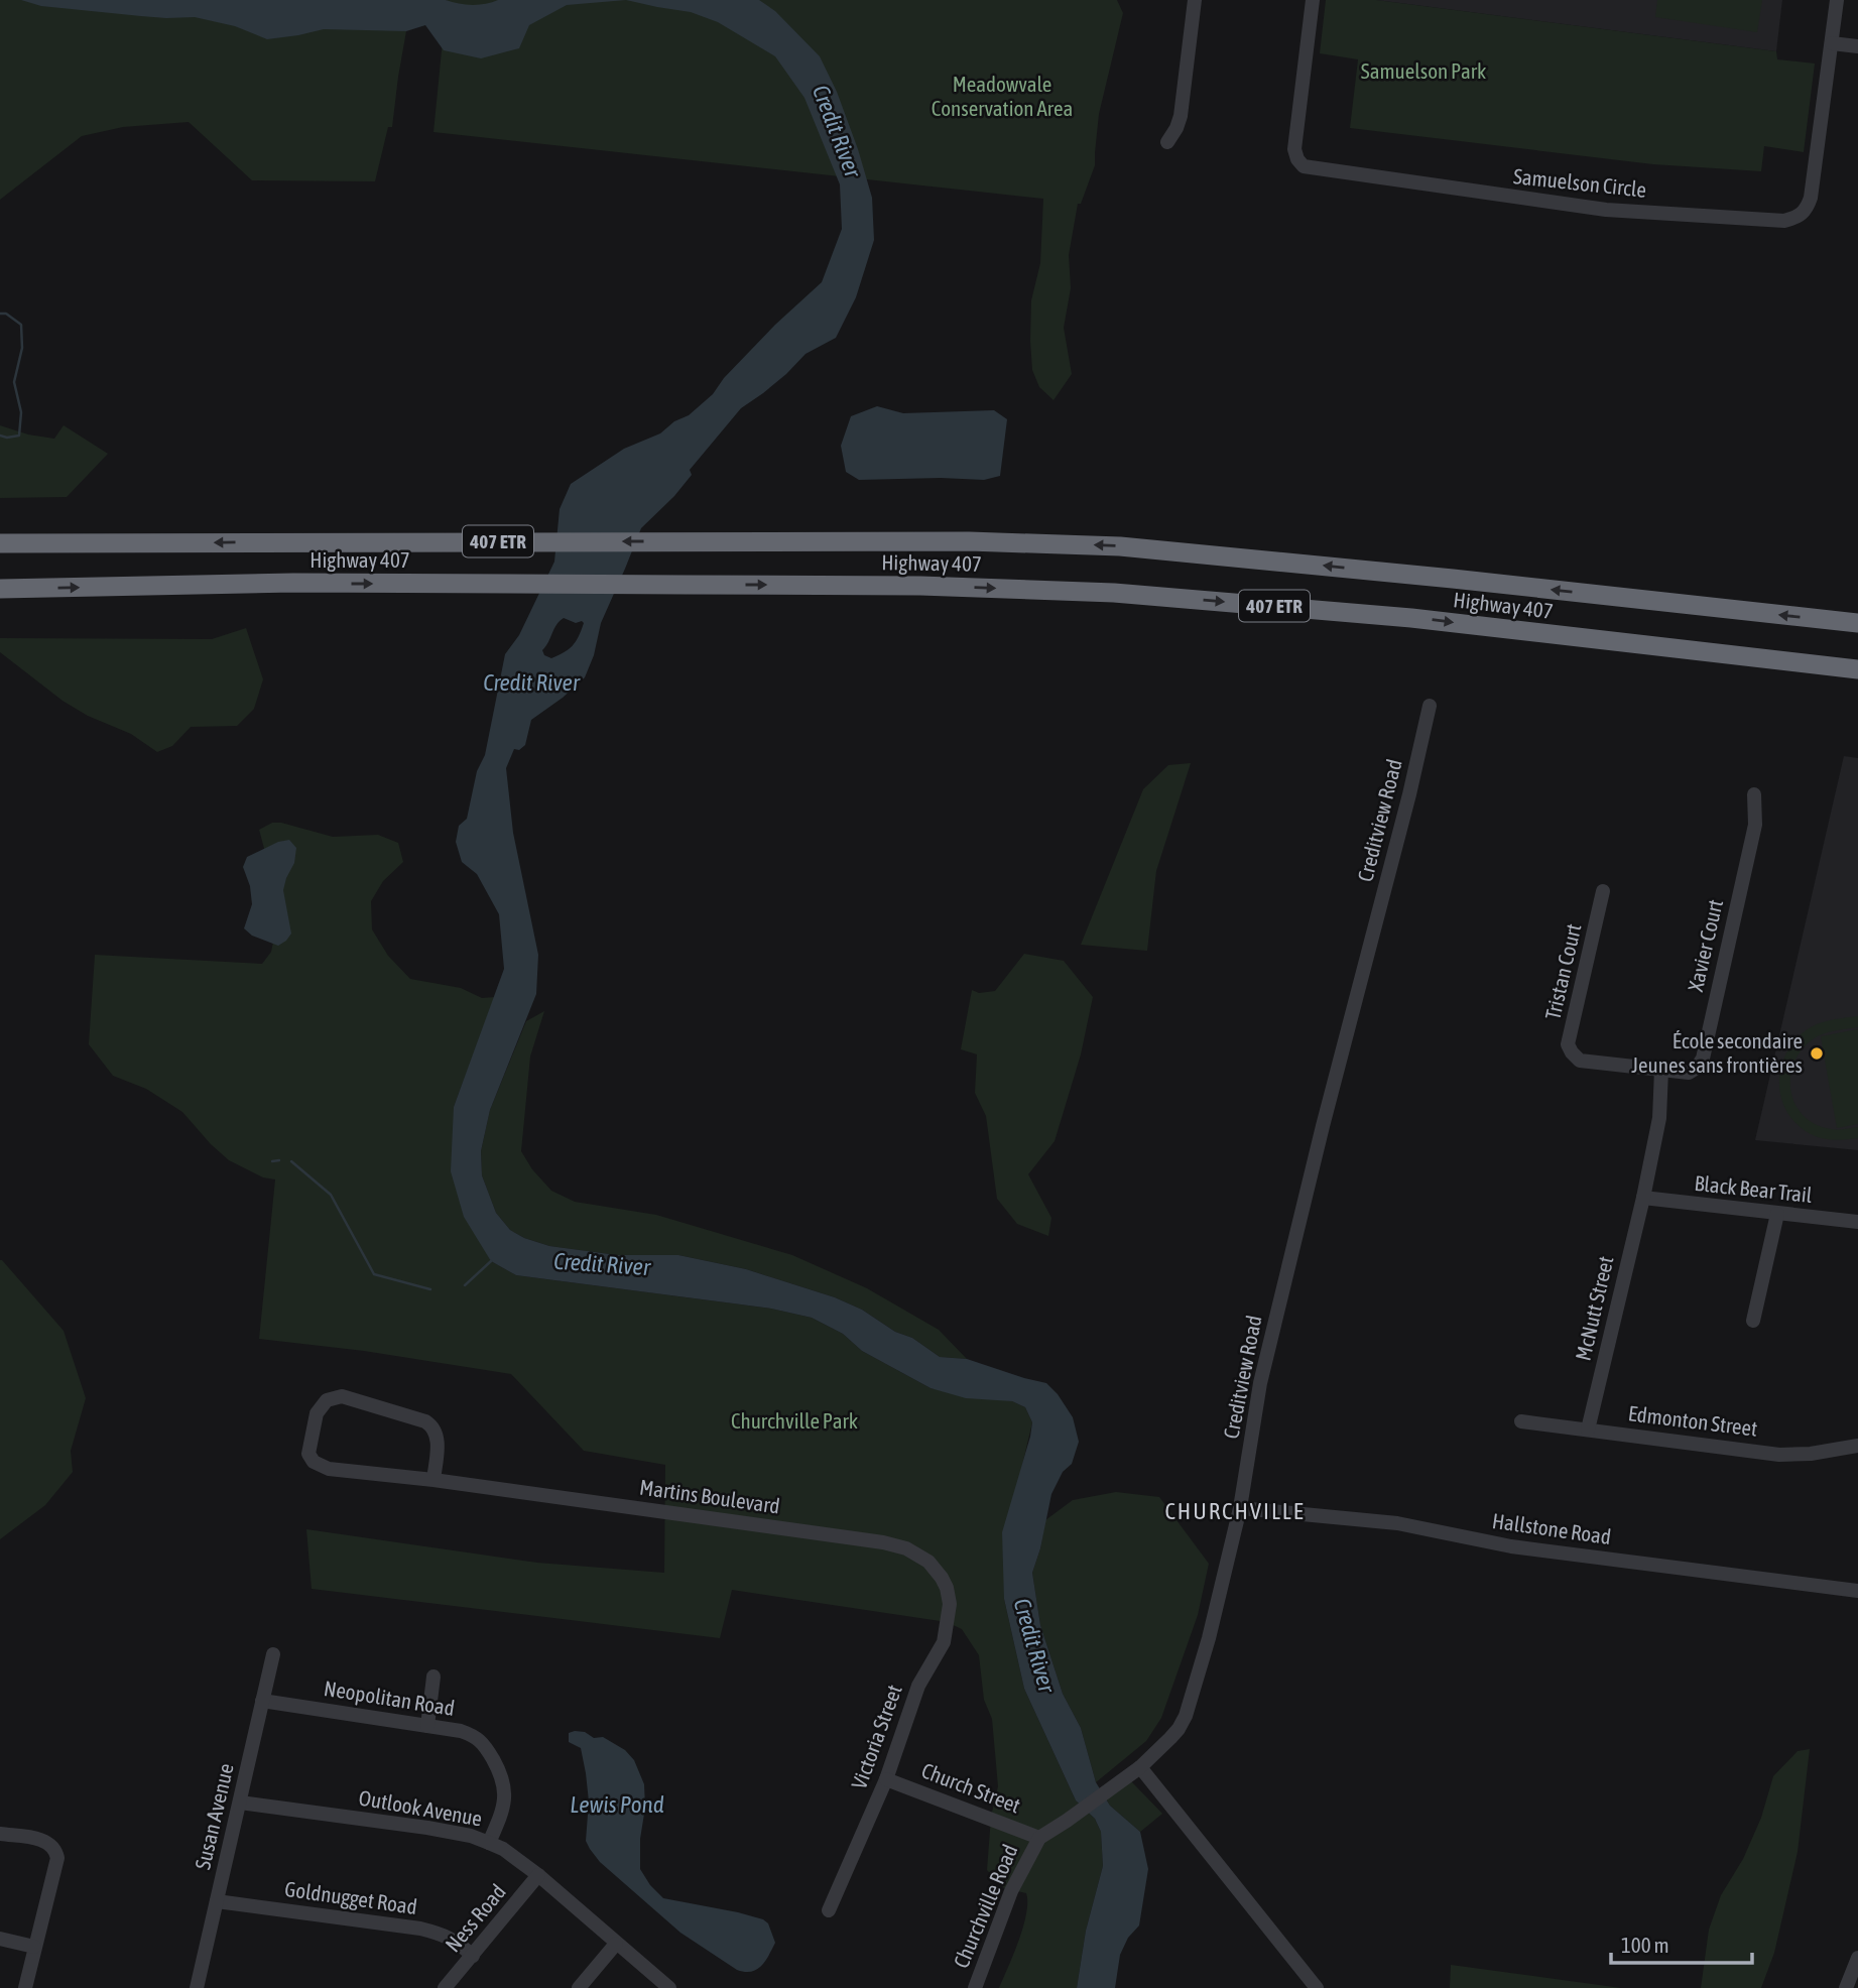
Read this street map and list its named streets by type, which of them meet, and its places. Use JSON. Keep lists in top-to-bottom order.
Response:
{
  "streets": {
    "highway": ["407 ETR", "Highway 407"],
    "street": [
      "Samuelson Circle",
      "Creditview Road",
      "Xavier Court",
      "Tristan Court",
      "Black Bear Trail",
      "McNutt Street",
      "Edmonton Street",
      "Martins Boulevard",
      "Hallstone Road",
      "Neopolitan Road",
      "Victoria Street",
      "Church Street",
      "Outlook Avenue",
      "Susan Avenue",
      "Goldnugget Road",
      "Churchville Road",
      "Ness Road"
    ]
  },
  "crossings": [
    ["Creditview Road", "Hallstone Road"],
    ["Creditview Road", "Churchville Road"],
    ["Xavier Court", "Tristan Court"],
    ["Xavier Court", "McNutt Street"],
    ["Tristan Court", "McNutt Street"],
    ["Black Bear Trail", "McNutt Street"],
    ["McNutt Street", "Edmonton Street"],
    ["Martins Boulevard", "Victoria Street"],
    ["Neopolitan Road", "Outlook Avenue"],
    ["Neopolitan Road", "Susan Avenue"],
    ["Victoria Street", "Church Street"],
    ["Church Street", "Churchville Road"],
    ["Outlook Avenue", "Susan Avenue"],
    ["Outlook Avenue", "Ness Road"],
    ["Susan Avenue", "Goldnugget Road"],
    ["Goldnugget Road", "Ness Road"]
  ],
  "districts": ["CHURCHVILLE"],
  "water": ["Credit River", "Lewis Pond"],
  "parks": ["Samuelson Park", "Meadowvale Conservation Area", "Churchville Park"],
  "places": ["École secondaire Jeunes sans frontières"],
  "scale_bar": "100 m"
}
